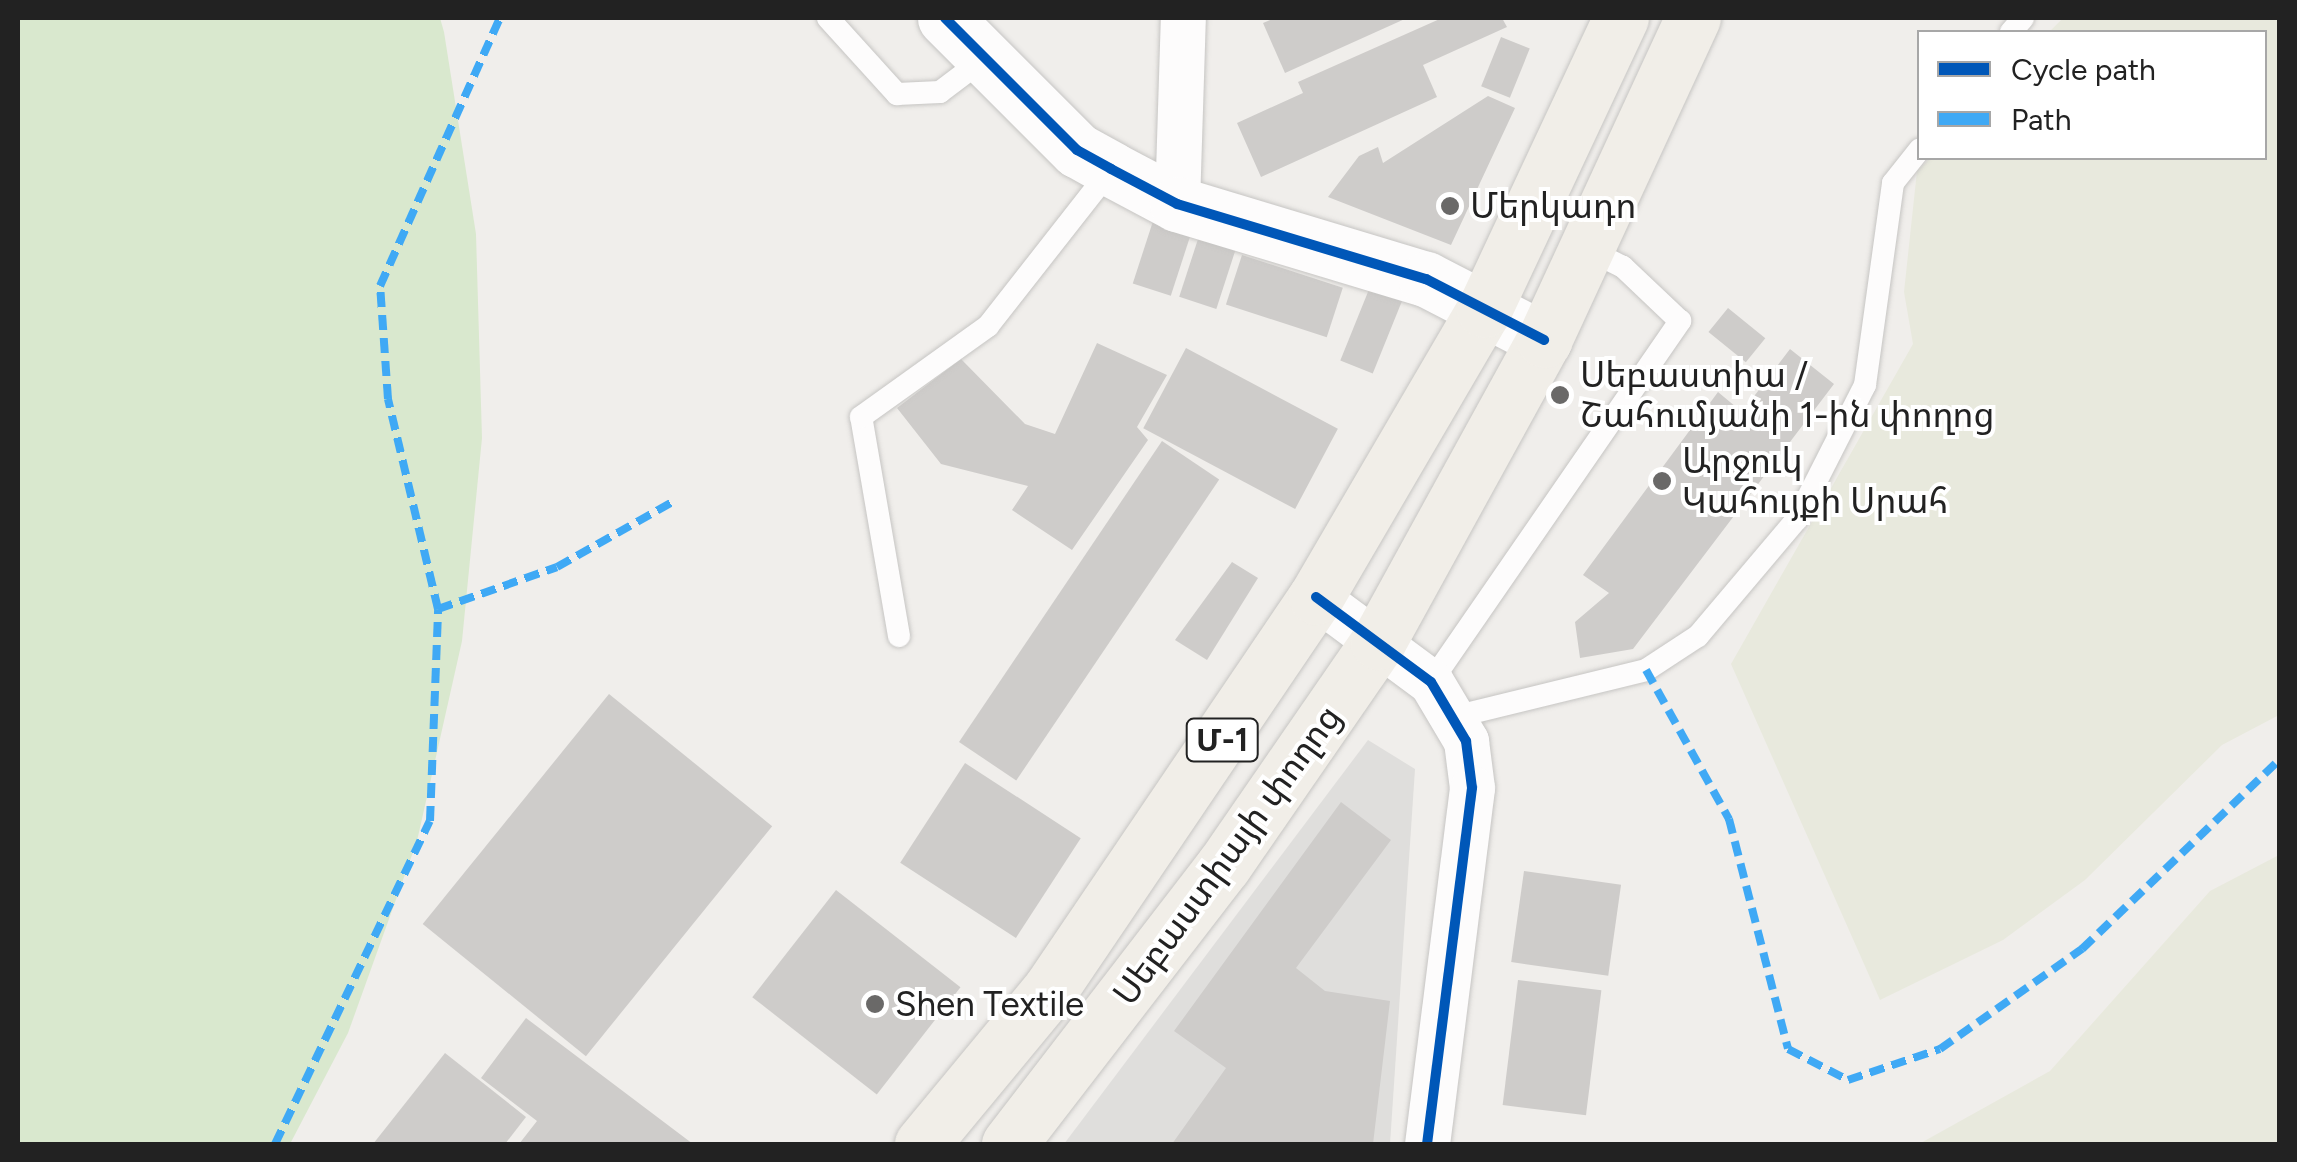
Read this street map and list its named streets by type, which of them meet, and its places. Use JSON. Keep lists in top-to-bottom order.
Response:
{
  "streets": {
    "main road": ["Մ-1", "Սեբաստիայի փողոց"]
  },
  "places": [
    "Մերկադո",
    "Սեբաստիա / Շահումյանի 1-ին փողոց",
    "Արջուկ Կահույքի Սրահ",
    "Shen Textile"
  ],
  "legend": ["Cycle path", "Path"]
}
